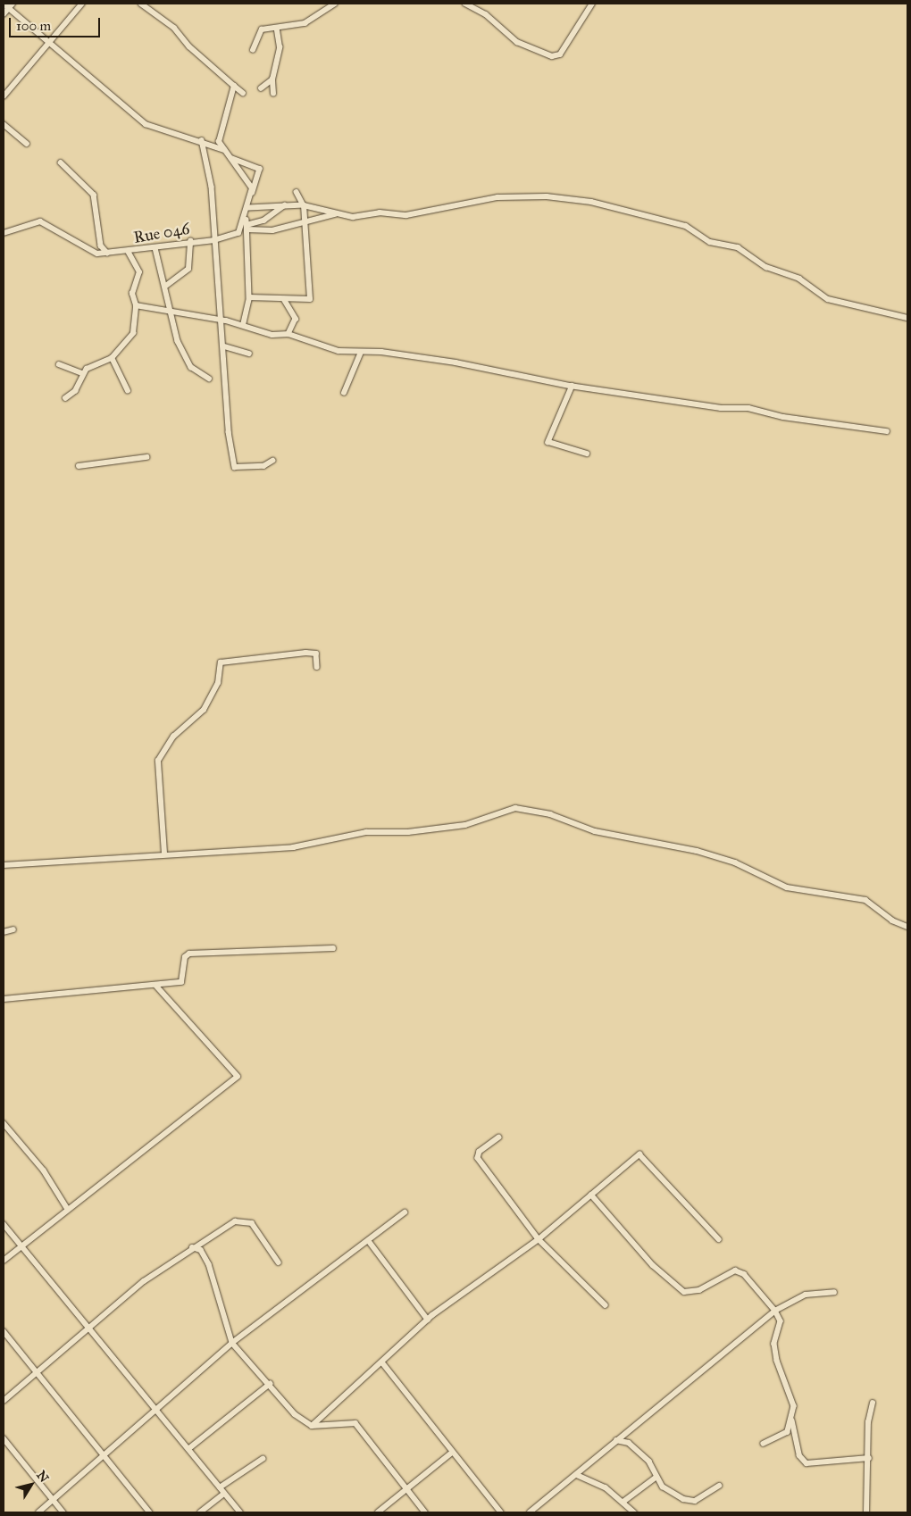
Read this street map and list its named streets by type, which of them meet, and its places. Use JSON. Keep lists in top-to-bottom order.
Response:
{
  "streets": {
    "street": ["Rue 046"]
  },
  "scale_bar": "100 m",
  "north": "top right"
}
